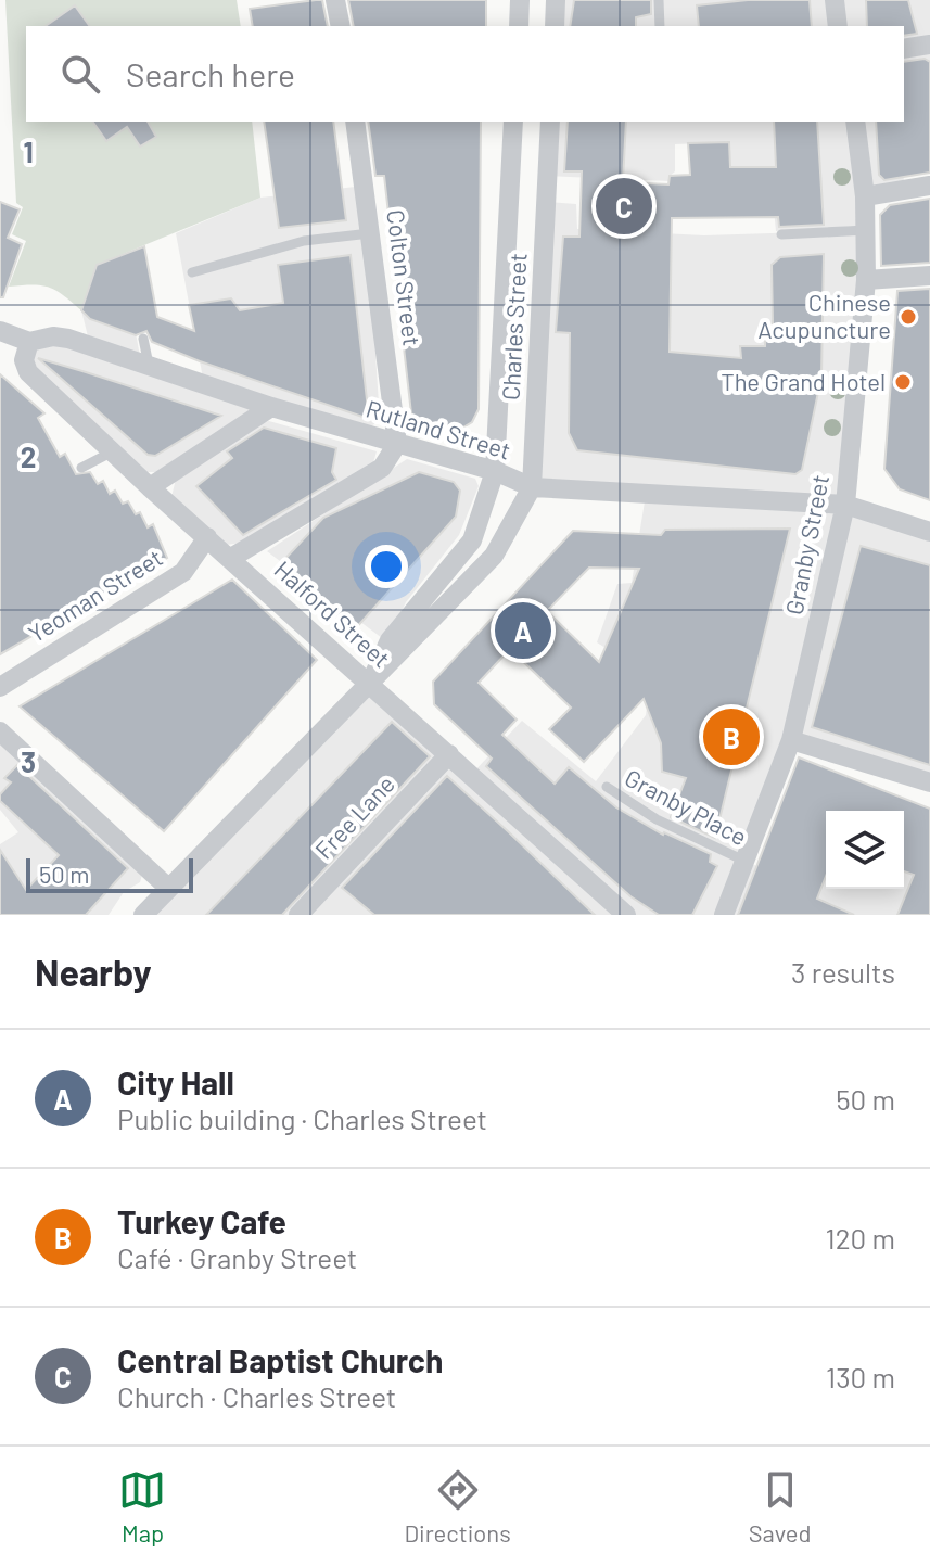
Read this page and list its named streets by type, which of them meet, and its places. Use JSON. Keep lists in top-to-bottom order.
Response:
{
  "streets": {
    "street": [
      "Colton Street",
      "Charles Street",
      "Rutland Street",
      "Granby Street",
      "Yeoman Street",
      "Halford Street",
      "Free Lane"
    ],
    "lane": ["Granby Place"]
  },
  "crossings": [
    ["Colton Street", "Rutland Street"],
    ["Charles Street", "Rutland Street"],
    ["Charles Street", "Halford Street"],
    ["Rutland Street", "Granby Street"],
    ["Rutland Street", "Halford Street"],
    ["Granby Street", "Granby Place"],
    ["Yeoman Street", "Halford Street"],
    ["Halford Street", "Free Lane"]
  ],
  "places": ["Chinese Acupuncture", "The Grand Hotel"],
  "scale_bar": "50 m",
  "page": {
    "search": "Search here",
    "pins": ["C", "A", "B"],
    "scale": "50 m",
    "heading": ["Nearby", "3 results"],
    "list": [
      {
        "mark": "A",
        "name": "City Hall",
        "note": "Public building · Charles Street",
        "value": "50 m"
      },
      {
        "mark": "B",
        "name": "Turkey Cafe",
        "note": "Café · Granby Street",
        "value": "120 m"
      },
      {
        "mark": "C",
        "name": "Central Baptist Church",
        "note": "Church · Charles Street",
        "value": "130 m"
      }
    ],
    "nav": ["Map", "Directions", "Saved"]
  },
  "grid": {
    "rows": ["1", "2", "3"]
  }
}
